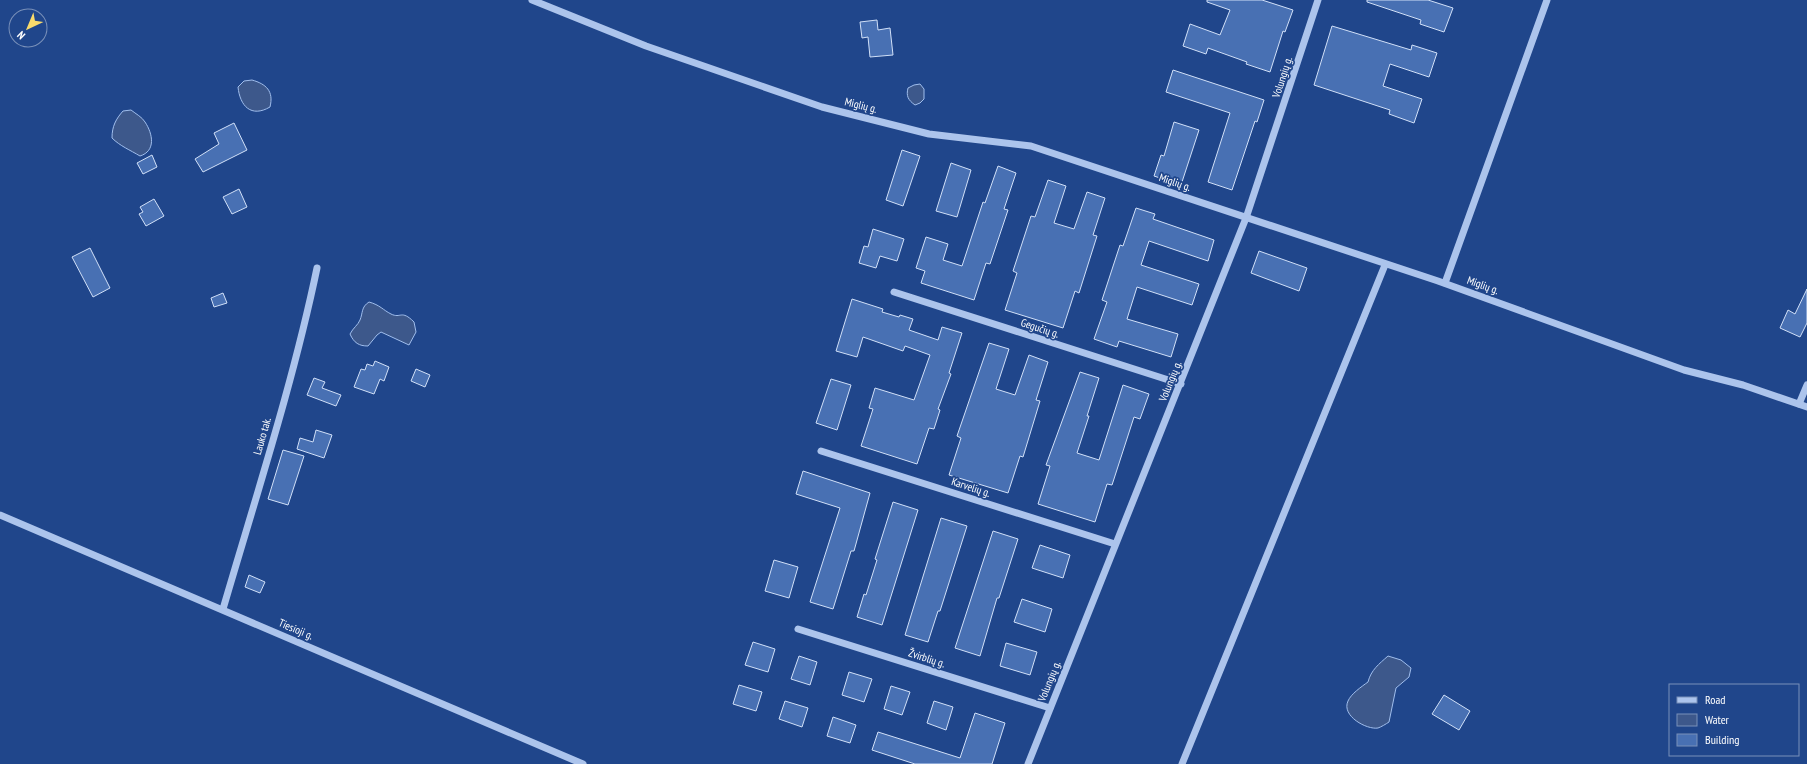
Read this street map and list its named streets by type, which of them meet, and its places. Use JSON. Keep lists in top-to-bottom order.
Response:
{
  "streets": {
    "street": [
      "Volungių g.",
      "Miglių g.",
      "Gegučių g.",
      "Lauko tak.",
      "Karvelių g.",
      "Tiesioji g.",
      "Žvirblių g."
    ]
  },
  "crossings": [
    ["Volungių g.", "Miglių g."],
    ["Volungių g.", "Gegučių g."],
    ["Volungių g.", "Karvelių g."],
    ["Volungių g.", "Žvirblių g."],
    ["Lauko tak.", "Tiesioji g."]
  ],
  "legend": ["Road", "Water", "Building"],
  "north": "bottom left"
}
